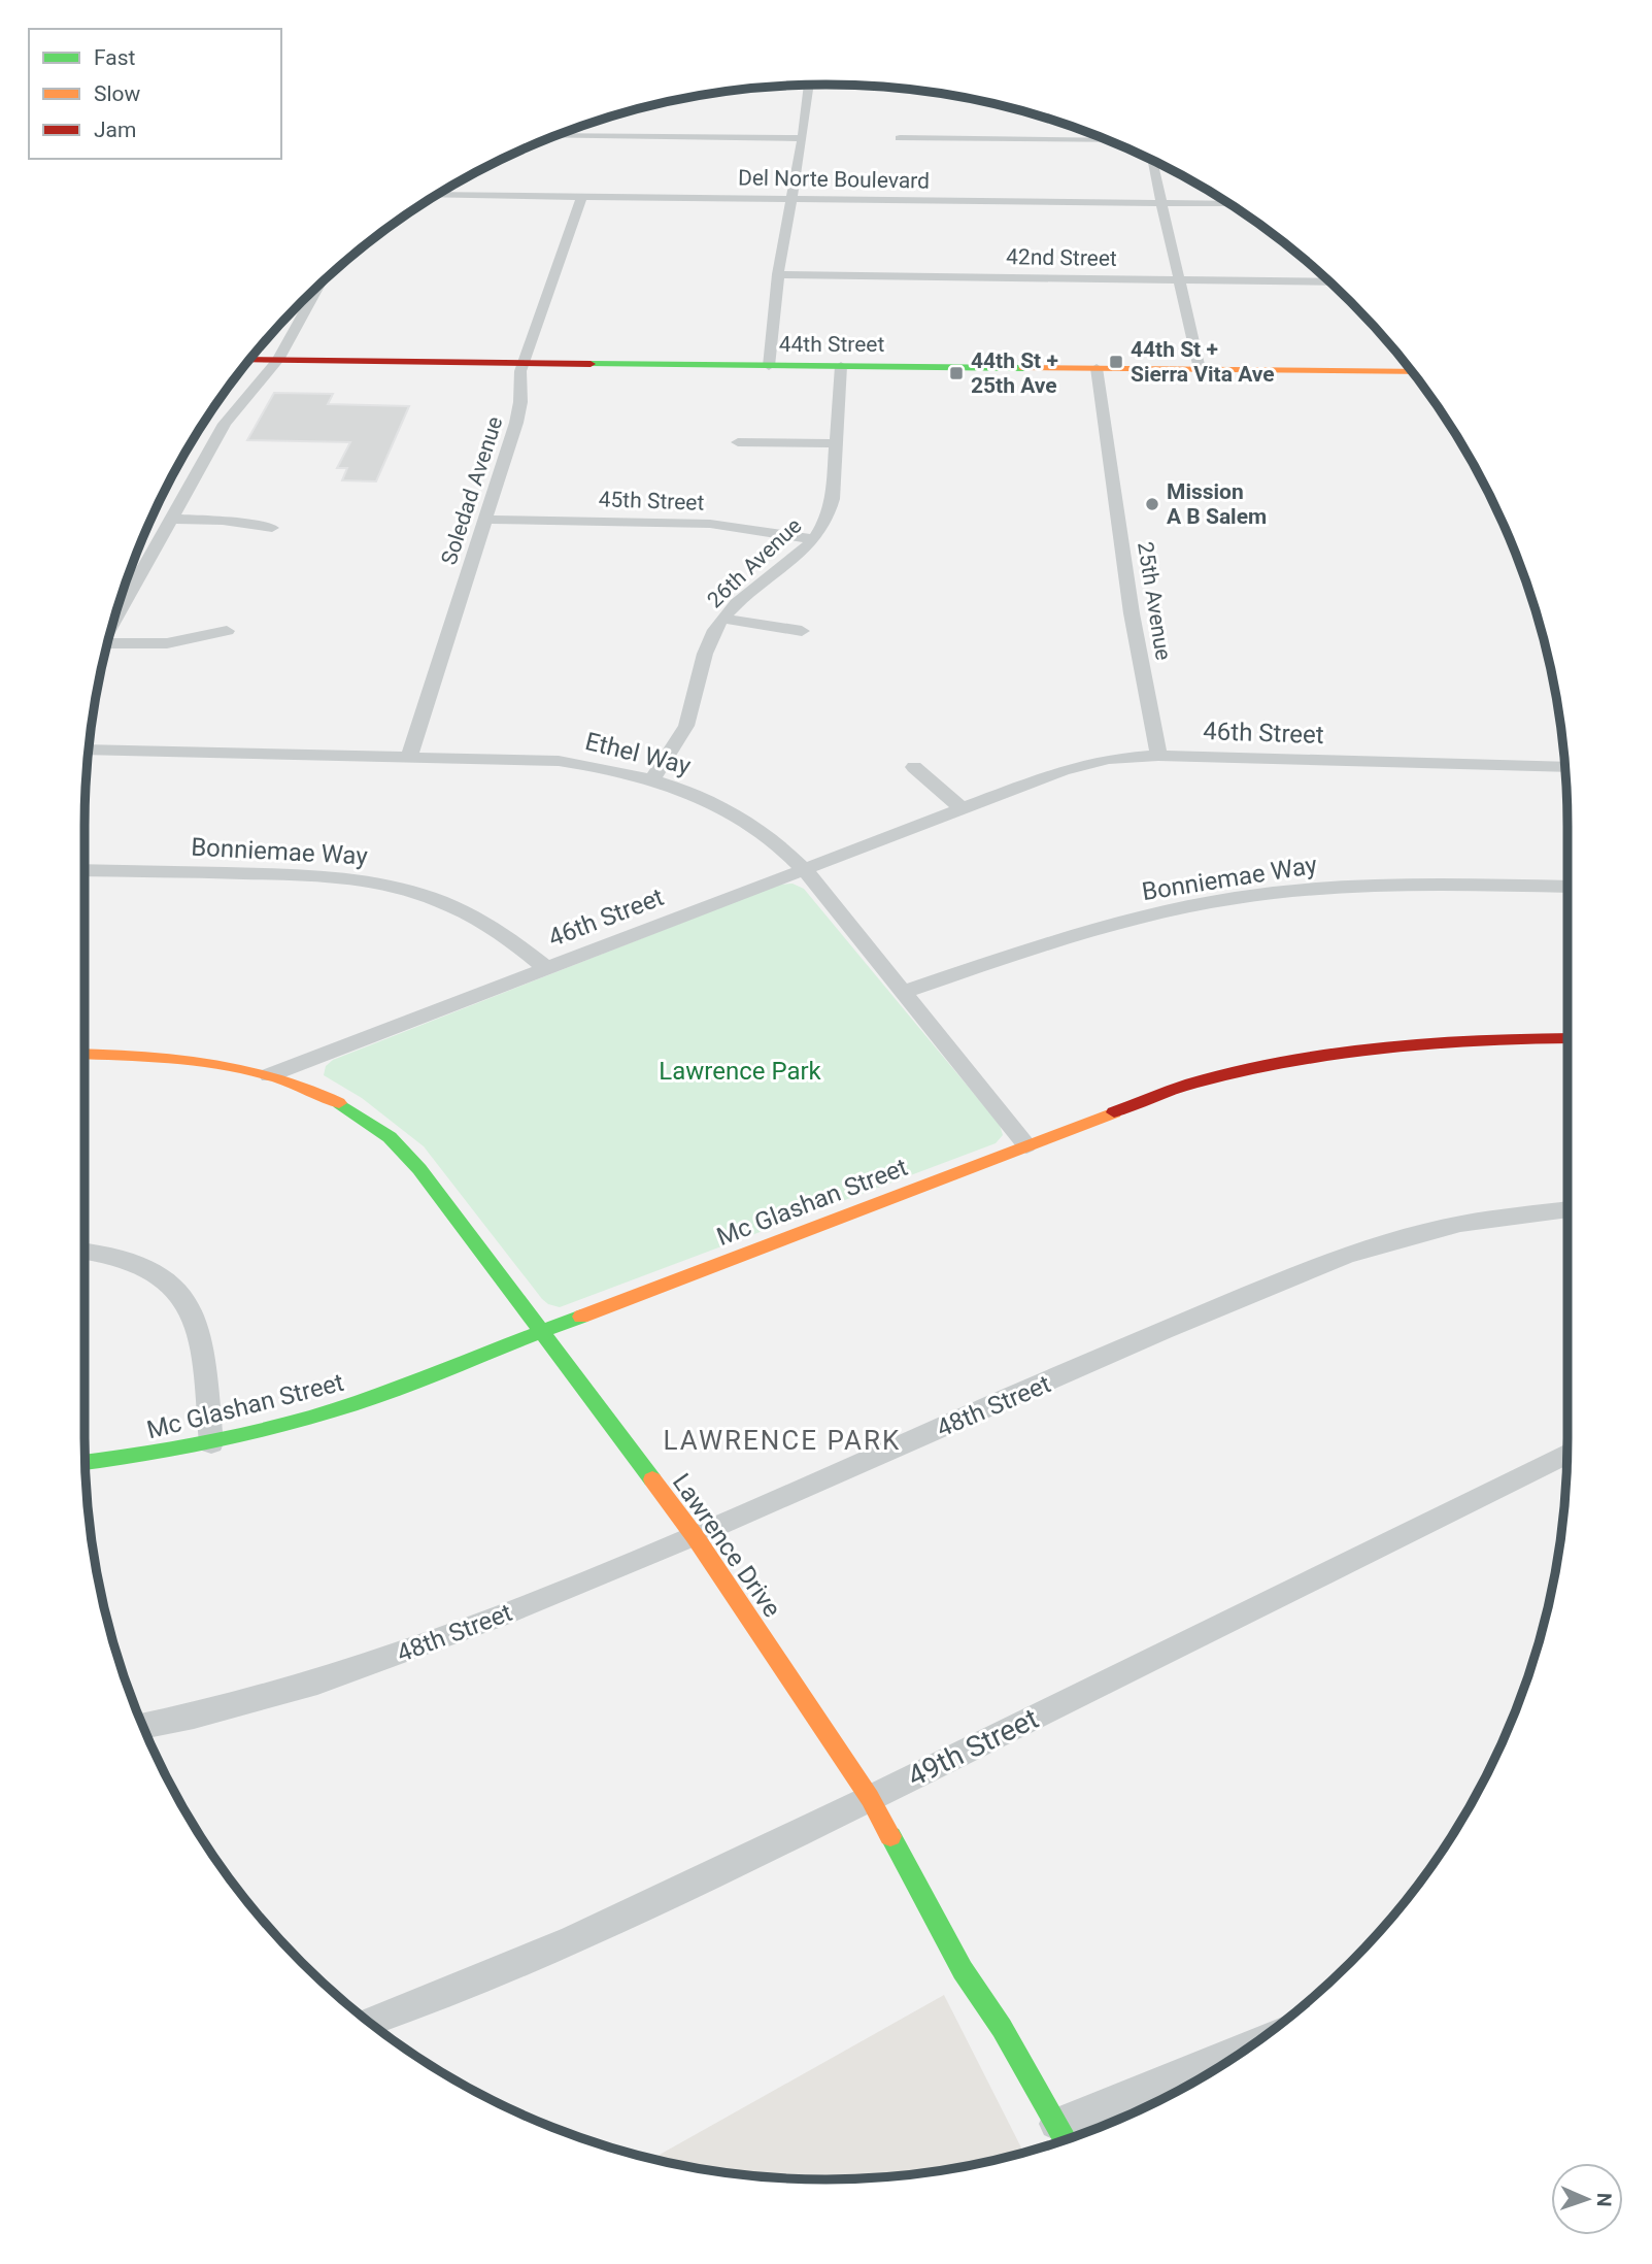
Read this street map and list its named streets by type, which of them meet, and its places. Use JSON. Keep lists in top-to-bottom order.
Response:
{
  "streets": {
    "street": [
      "Del Norte Boulevard",
      "42nd Street",
      "44th Street",
      "Soledad Avenue",
      "45th Street",
      "26th Avenue",
      "25th Avenue",
      "46th Street",
      "Ethel Way",
      "Bonniemae Way",
      "Mc Glashan Street",
      "48th Street",
      "Lawrence Drive",
      "49th Street"
    ]
  },
  "crossings": [
    ["Del Norte Boulevard", "Soledad Avenue"],
    ["44th Street", "Soledad Avenue"],
    ["44th Street", "26th Avenue"],
    ["44th Street", "25th Avenue"],
    ["Soledad Avenue", "45th Street"],
    ["Soledad Avenue", "Ethel Way"],
    ["45th Street", "26th Avenue"],
    ["26th Avenue", "Ethel Way"],
    ["25th Avenue", "46th Street"],
    ["46th Street", "Ethel Way"],
    ["46th Street", "Bonniemae Way"],
    ["46th Street", "Lawrence Drive"],
    ["Ethel Way", "Bonniemae Way"],
    ["Ethel Way", "Mc Glashan Street"],
    ["Mc Glashan Street", "Lawrence Drive"],
    ["48th Street", "Lawrence Drive"],
    ["Lawrence Drive", "49th Street"]
  ],
  "districts": ["LAWRENCE PARK"],
  "parks": ["Lawrence Park"],
  "places": {
    "transit": ["44th St + Sierra Vita Ave", "44th St + 25th Ave"],
    "other": ["Mission A B Salem"]
  },
  "legend": ["Fast", "Slow", "Jam"],
  "north": "right"
}
